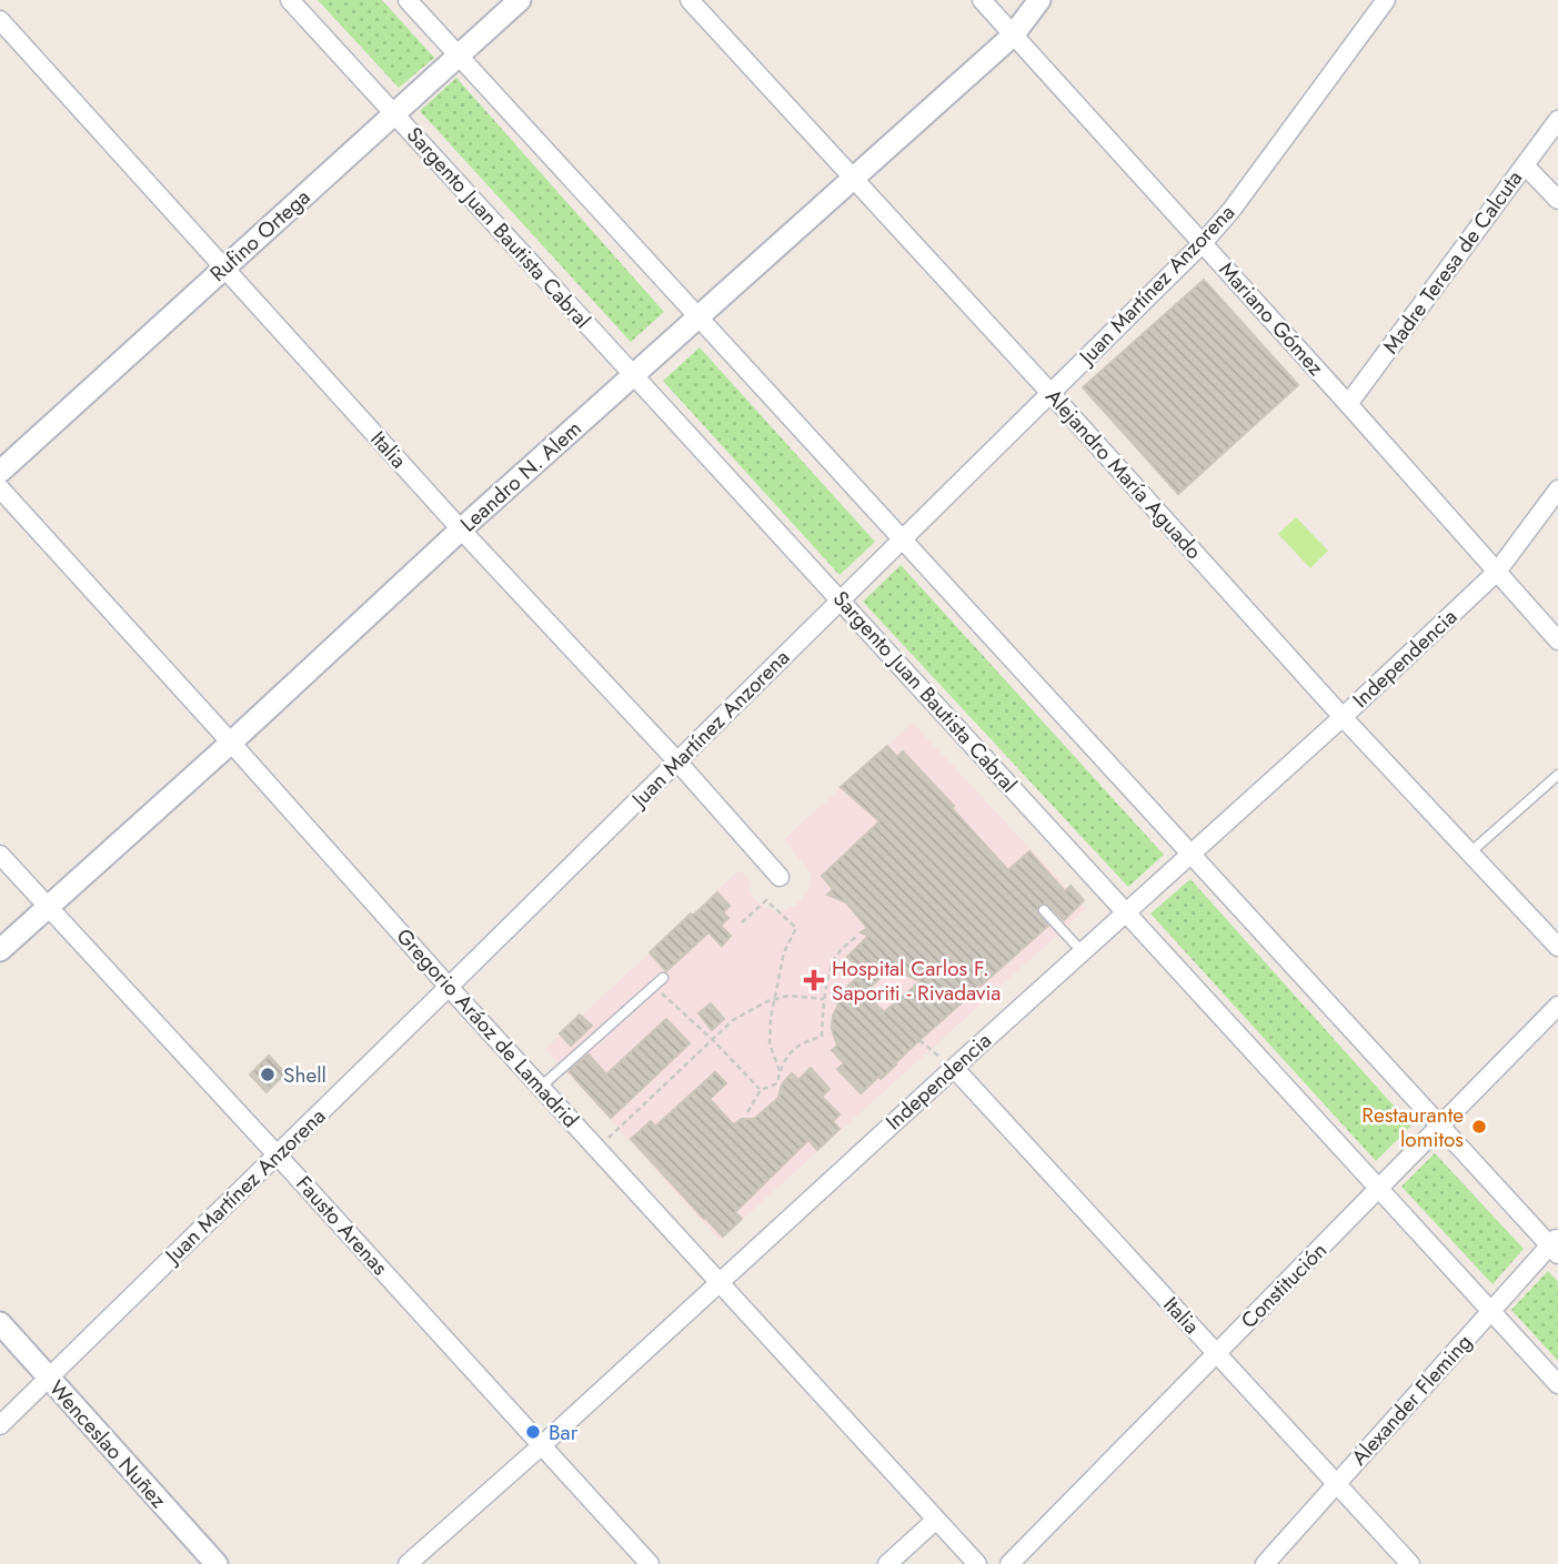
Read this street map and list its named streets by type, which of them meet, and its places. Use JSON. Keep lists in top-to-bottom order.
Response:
{
  "streets": {
    "street": [
      "Sargento Juan Bautista Cabral",
      "Rufino Ortega",
      "Madre Teresa de Calcuta",
      "Juan Martínez Anzorena",
      "Mariano Gómez",
      "Italia",
      "Alejandro María Aguado",
      "Leandro N. Alem",
      "Independencia",
      "Gregorio Aráoz de Lamadrid",
      "Fausto Arenas",
      "Constitución",
      "Alexander Fleming",
      "Wenceslao Nuñez"
    ]
  },
  "crossings": [
    ["Sargento Juan Bautista Cabral", "Rufino Ortega"],
    ["Sargento Juan Bautista Cabral", "Juan Martínez Anzorena"],
    ["Sargento Juan Bautista Cabral", "Leandro N. Alem"],
    ["Sargento Juan Bautista Cabral", "Independencia"],
    ["Sargento Juan Bautista Cabral", "Constitución"],
    ["Sargento Juan Bautista Cabral", "Alexander Fleming"],
    ["Rufino Ortega", "Italia"],
    ["Madre Teresa de Calcuta", "Mariano Gómez"],
    ["Juan Martínez Anzorena", "Mariano Gómez"],
    ["Juan Martínez Anzorena", "Italia"],
    ["Juan Martínez Anzorena", "Alejandro María Aguado"],
    ["Juan Martínez Anzorena", "Gregorio Aráoz de Lamadrid"],
    ["Juan Martínez Anzorena", "Fausto Arenas"],
    ["Juan Martínez Anzorena", "Wenceslao Nuñez"],
    ["Mariano Gómez", "Leandro N. Alem"],
    ["Mariano Gómez", "Independencia"],
    ["Italia", "Leandro N. Alem"],
    ["Italia", "Independencia"],
    ["Italia", "Constitución"],
    ["Italia", "Alexander Fleming"],
    ["Alejandro María Aguado", "Leandro N. Alem"],
    ["Alejandro María Aguado", "Independencia"],
    ["Leandro N. Alem", "Gregorio Aráoz de Lamadrid"],
    ["Leandro N. Alem", "Fausto Arenas"],
    ["Independencia", "Gregorio Aráoz de Lamadrid"],
    ["Independencia", "Fausto Arenas"]
  ],
  "places": {
    "health": ["Hospital Carlos F. Saporiti - Rivadavia"],
    "other": ["Shell", "Restaurante lomitos", "Bar"]
  }
}
